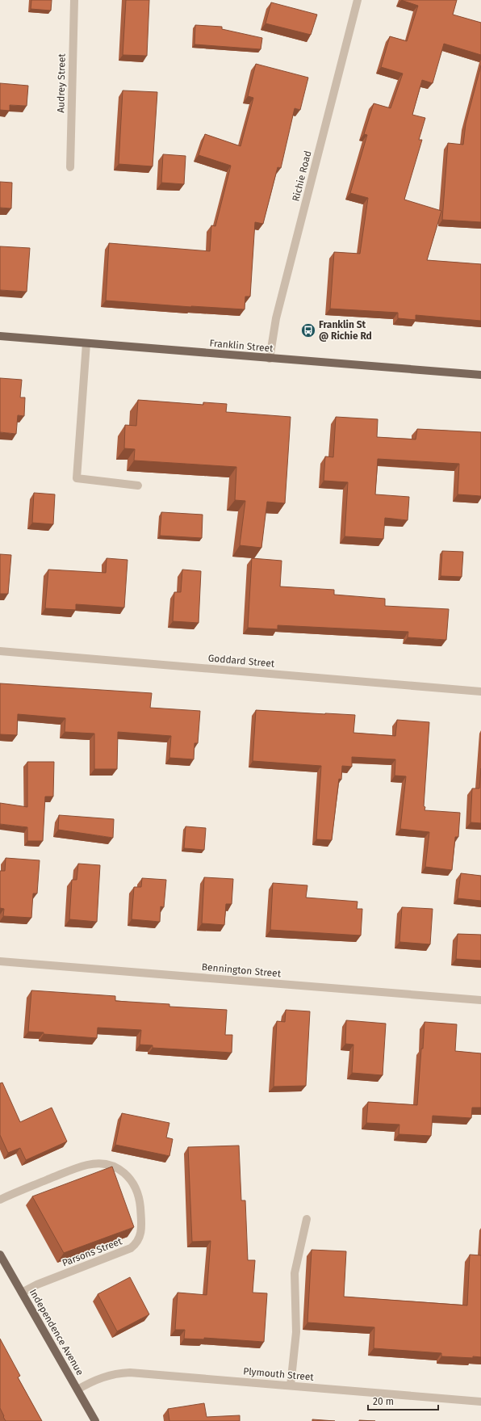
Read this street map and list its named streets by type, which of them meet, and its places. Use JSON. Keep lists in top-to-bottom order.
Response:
{
  "streets": {
    "main road": ["Franklin Street", "Independence Avenue"],
    "street": [
      "Audrey Street",
      "Richie Road",
      "Goddard Street",
      "Bennington Street",
      "Parsons Street",
      "Plymouth Street"
    ]
  },
  "crossings": [
    ["Richie Road", "Franklin Street"],
    ["Parsons Street", "Independence Avenue"],
    ["Independence Avenue", "Plymouth Street"]
  ],
  "places": {
    "bus stop": ["Franklin St @ Richie Rd"]
  },
  "scale_bar": "20 m"
}
